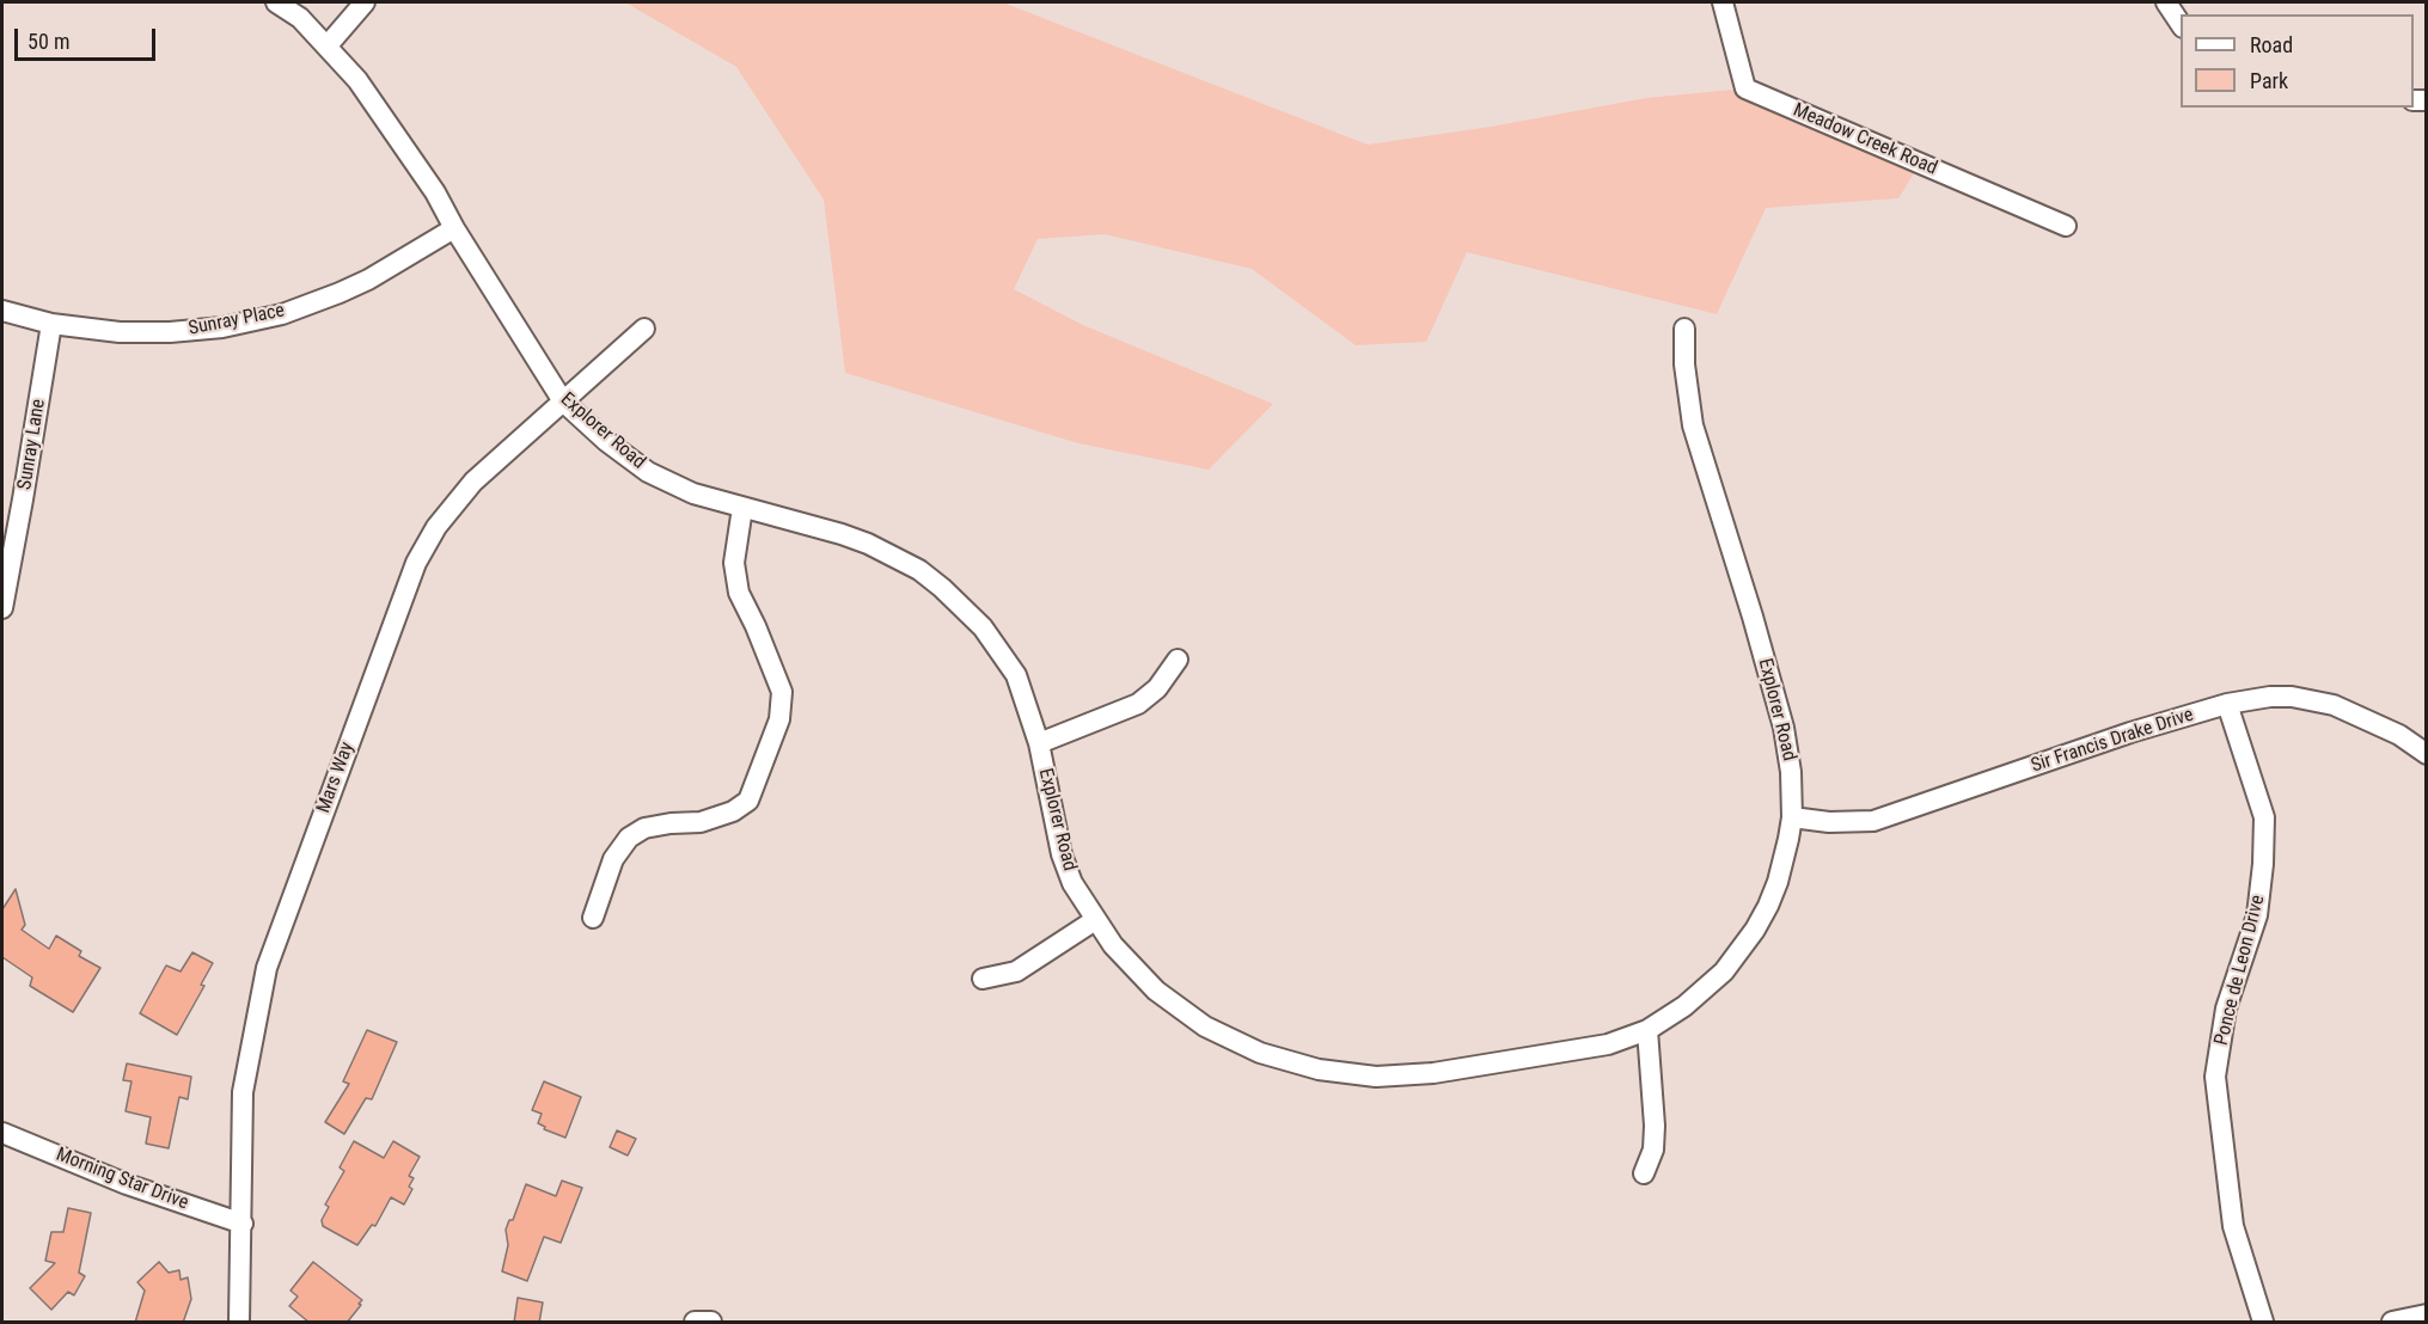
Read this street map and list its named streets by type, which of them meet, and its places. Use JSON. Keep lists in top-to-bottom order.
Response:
{
  "streets": {
    "street": [
      "Meadow Creek Road",
      "Sunray Place",
      "Explorer Road",
      "Sunray Lane",
      "Sir Francis Drake Drive",
      "Mars Way",
      "Ponce de Leon Drive",
      "Morning Star Drive"
    ]
  },
  "crossings": [
    ["Sunray Place", "Explorer Road"],
    ["Sunray Place", "Sunray Lane"],
    ["Explorer Road", "Sir Francis Drake Drive"],
    ["Explorer Road", "Mars Way"],
    ["Sir Francis Drake Drive", "Ponce de Leon Drive"],
    ["Mars Way", "Morning Star Drive"]
  ],
  "legend": ["Road", "Park"],
  "scale_bar": "50 m"
}
